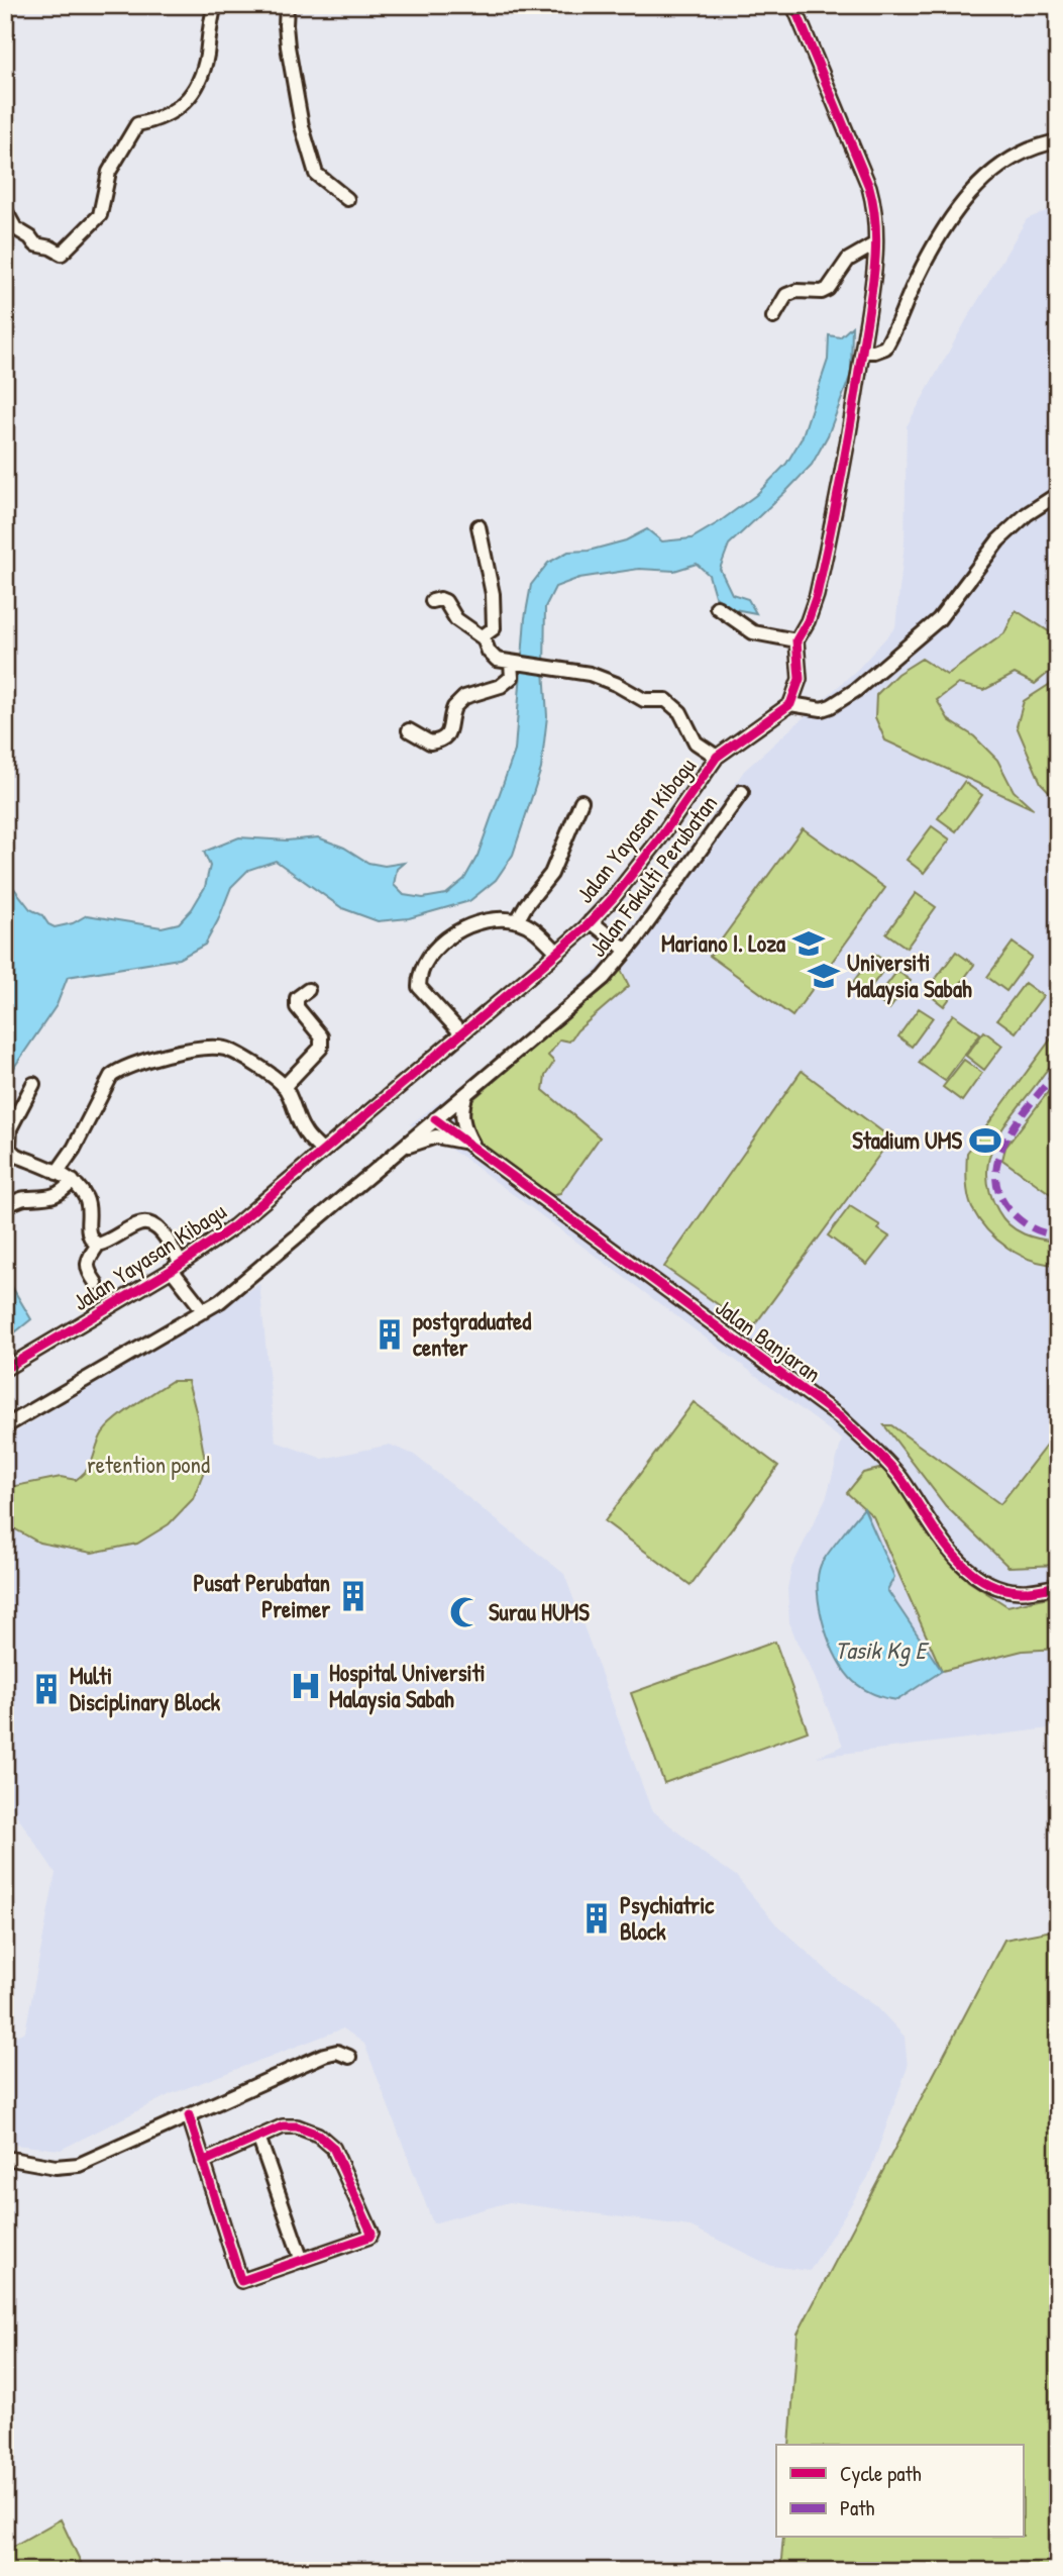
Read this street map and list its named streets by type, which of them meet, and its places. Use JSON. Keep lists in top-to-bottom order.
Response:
{
  "streets": {
    "street": ["Jalan Yayasan Kibagu", "Jalan Fakulti Perubatan", "Jalan Banjaran"]
  },
  "crossings": [
    ["Jalan Fakulti Perubatan", "Jalan Banjaran"]
  ],
  "water": ["Tasik Kg E"],
  "parks": ["retention pond"],
  "places": {
    "school or university": ["Mariano I. Loza", "Universiti Malaysia Sabah"],
    "sports": ["Stadium UMS"],
    "building": [
      "postgraduated center",
      "Pusat Perubatan Preimer",
      "Multi Disciplinary Block",
      "Psychiatric Block"
    ],
    "mosque": ["Surau HUMS"],
    "hospital": ["Hospital Universiti Malaysia Sabah"]
  },
  "legend": ["Cycle path", "Path"]
}
